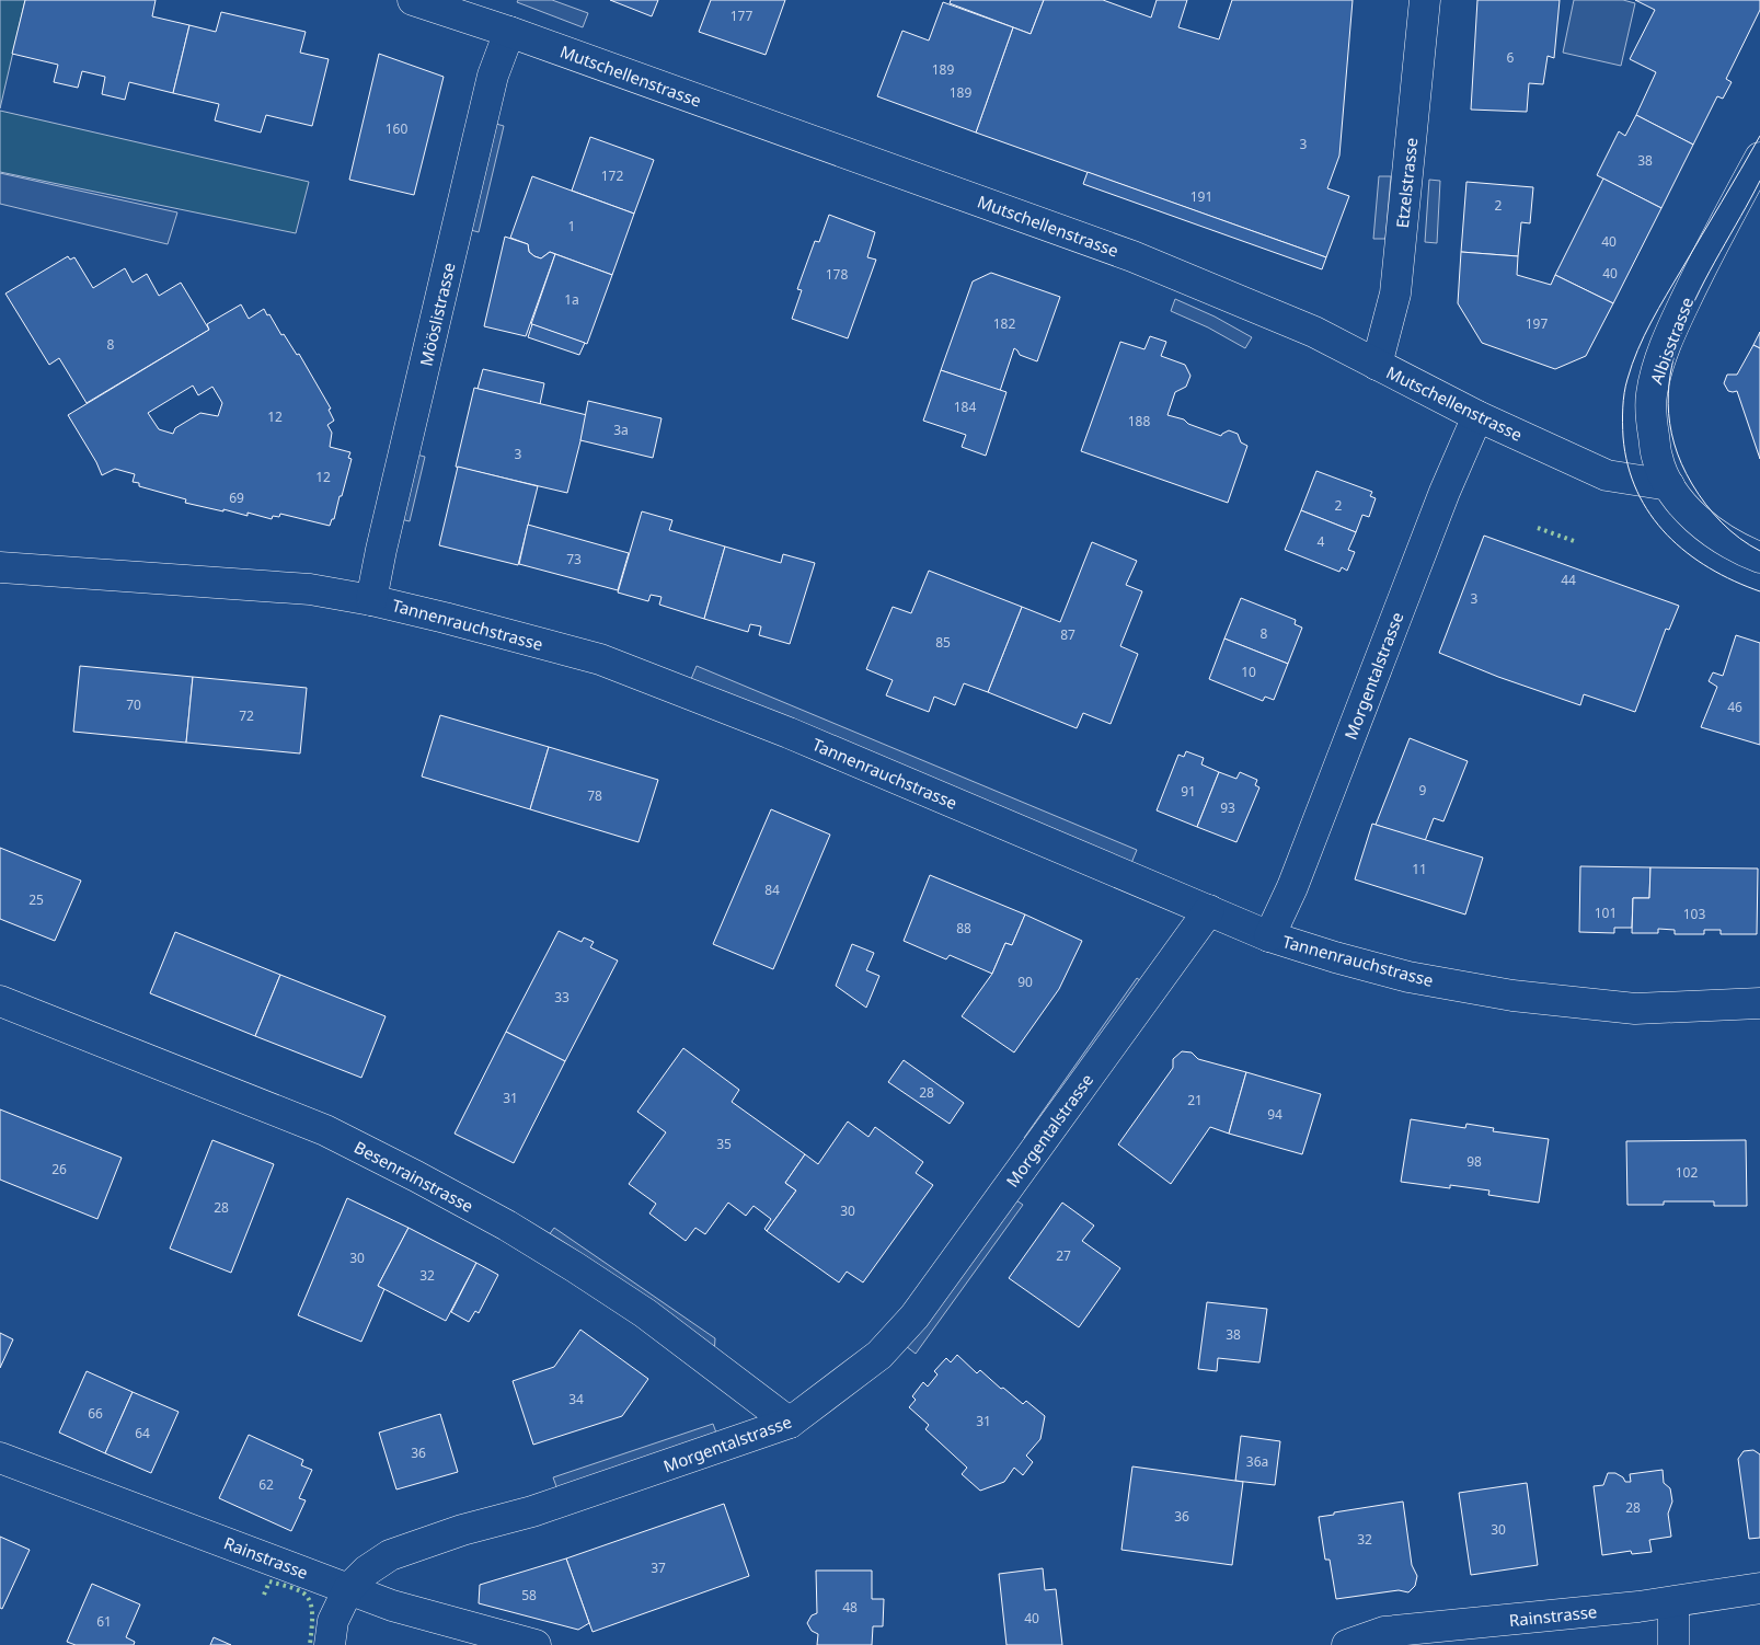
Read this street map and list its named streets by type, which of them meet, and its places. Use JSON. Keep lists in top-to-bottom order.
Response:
{
  "streets": {
    "street": [
      "Mutschellenstrasse",
      "Etzelstrasse",
      "Mööslistrasse",
      "Albisstrasse",
      "Tannenrauchstrasse",
      "Morgentalstrasse",
      "Besenrainstrasse",
      "Rainstrasse"
    ]
  },
  "crossings": [
    ["Mutschellenstrasse", "Etzelstrasse"],
    ["Mutschellenstrasse", "Mööslistrasse"],
    ["Mutschellenstrasse", "Albisstrasse"],
    ["Mutschellenstrasse", "Morgentalstrasse"],
    ["Mööslistrasse", "Tannenrauchstrasse"],
    ["Tannenrauchstrasse", "Morgentalstrasse"],
    ["Morgentalstrasse", "Besenrainstrasse"],
    ["Morgentalstrasse", "Rainstrasse"]
  ],
  "house_numbers": [
    "177",
    "6",
    "189",
    "189",
    "160",
    "3",
    "38",
    "172",
    "191",
    "2",
    "1",
    "40",
    "40",
    "178",
    "1a",
    "182",
    "197",
    "8",
    "184",
    "12",
    "188",
    "3a",
    "3",
    "12",
    "69",
    "2",
    "4",
    "73",
    "44",
    "3",
    "8",
    "87",
    "85",
    "10",
    "70",
    "46",
    "72",
    "9",
    "91",
    "78",
    "93",
    "11",
    "84",
    "25",
    "101",
    "103",
    "88",
    "90",
    "33",
    "28",
    "31",
    "21",
    "94",
    "35",
    "98",
    "26",
    "102",
    "28",
    "30",
    "27",
    "30",
    "32",
    "38",
    "34",
    "66",
    "31",
    "64",
    "36",
    "36a",
    "62",
    "28",
    "36",
    "30",
    "32",
    "37",
    "58",
    "48",
    "40",
    "61"
  ]
}
